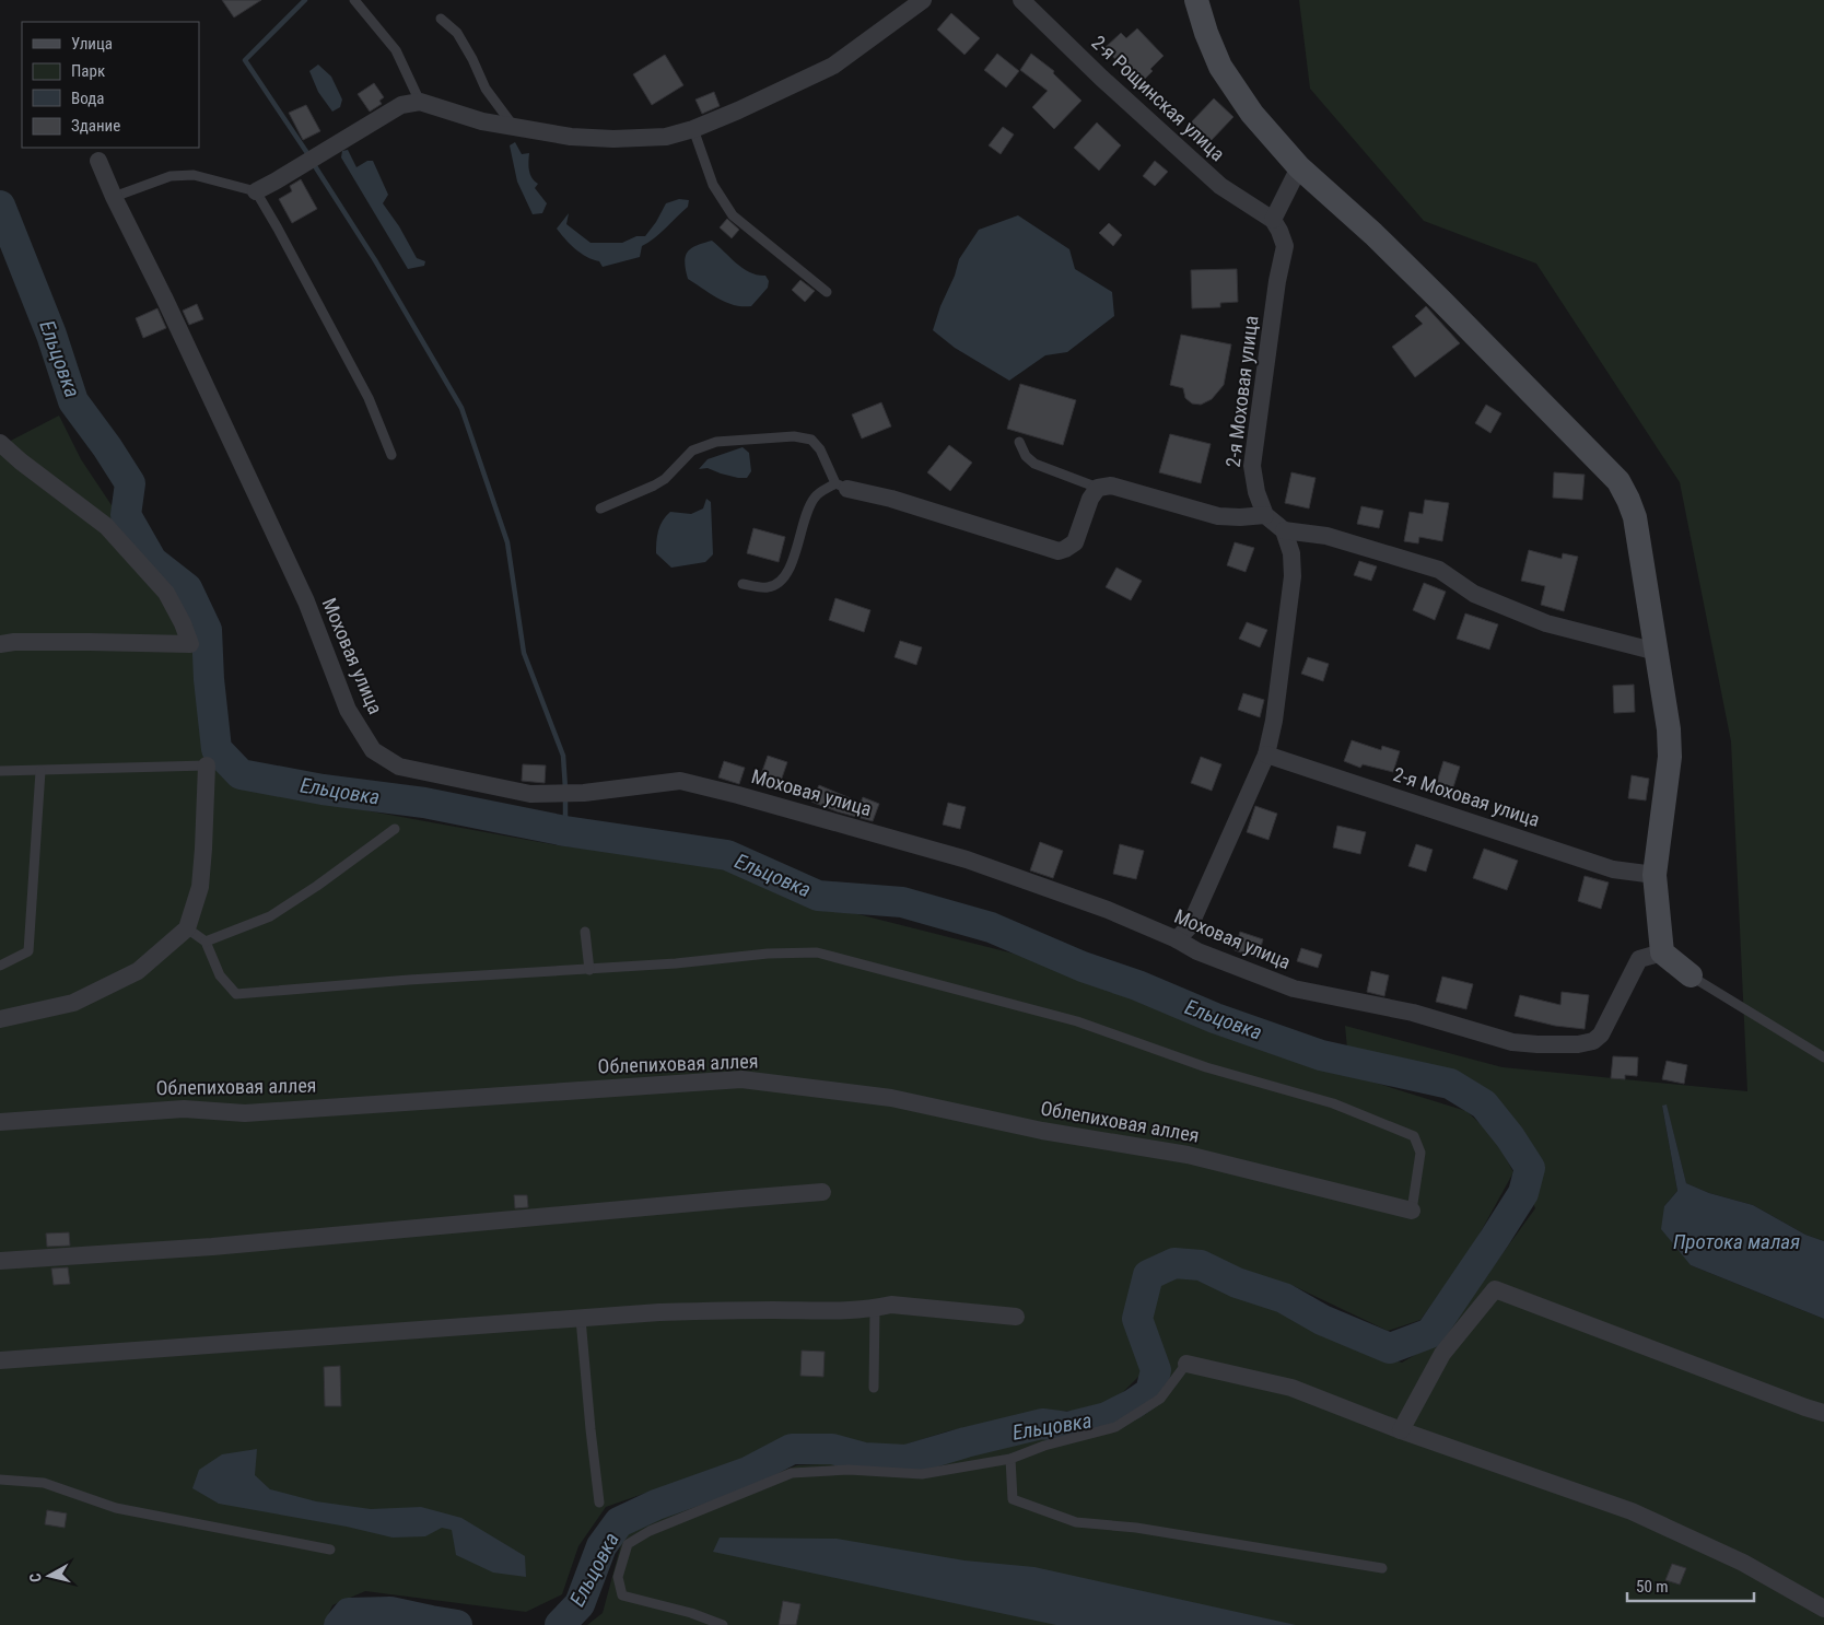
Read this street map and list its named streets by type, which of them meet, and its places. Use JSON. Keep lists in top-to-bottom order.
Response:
{
  "streets": {
    "street": [
      "2-я Рощинская улица",
      "2-я Моховая улица",
      "Моховая улица",
      "Облепиховая аллея"
    ]
  },
  "crossings": [
    ["2-я Рощинская улица", "2-я Моховая улица"]
  ],
  "water": ["Ельцовка", "Протока малая"],
  "legend": [
    "Улица",
    "Парк",
    "Вода",
    "Здание"
  ],
  "scale_bar": "50 m",
  "north": "left"
}
